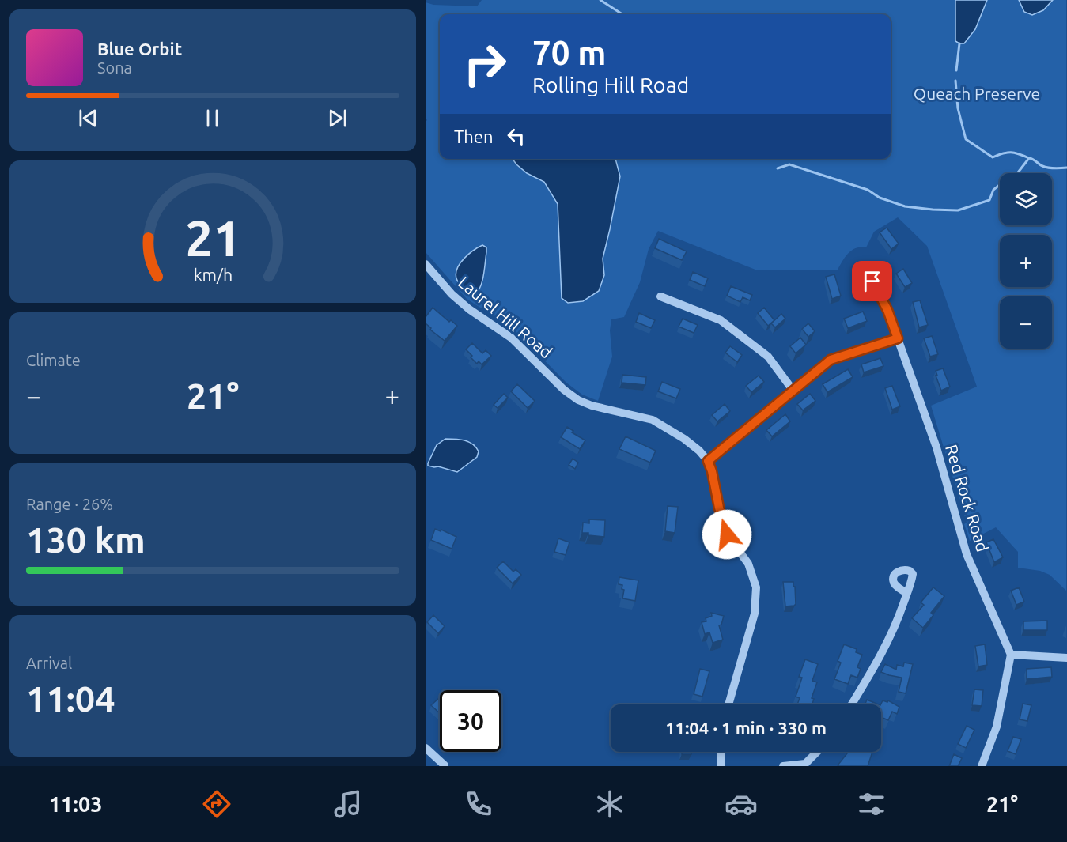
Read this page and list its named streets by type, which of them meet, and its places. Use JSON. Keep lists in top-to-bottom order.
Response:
{
  "streets": {
    "street": ["Laurel Hill Road", "Red Rock Road"]
  },
  "parks": ["Queach Preserve"],
  "page": {
    "turn": ["70 m", "Rolling Hill Road"],
    "song": ["Blue Orbit", "Sona"],
    "then": "Then",
    "map_buttons": ["+", "−"],
    "tile": [
      "Climate",
      ["Range · 26%", "130 km"],
      ["Arrival", "11:04"]
    ],
    "heat": ["−", "21°", "+"],
    "limit": "30",
    "trip": "11:04 · 1 min · 330 m",
    "tabs": ["11:03", "21°"],
    "gauge": ["21", "km/h"]
  }
}
